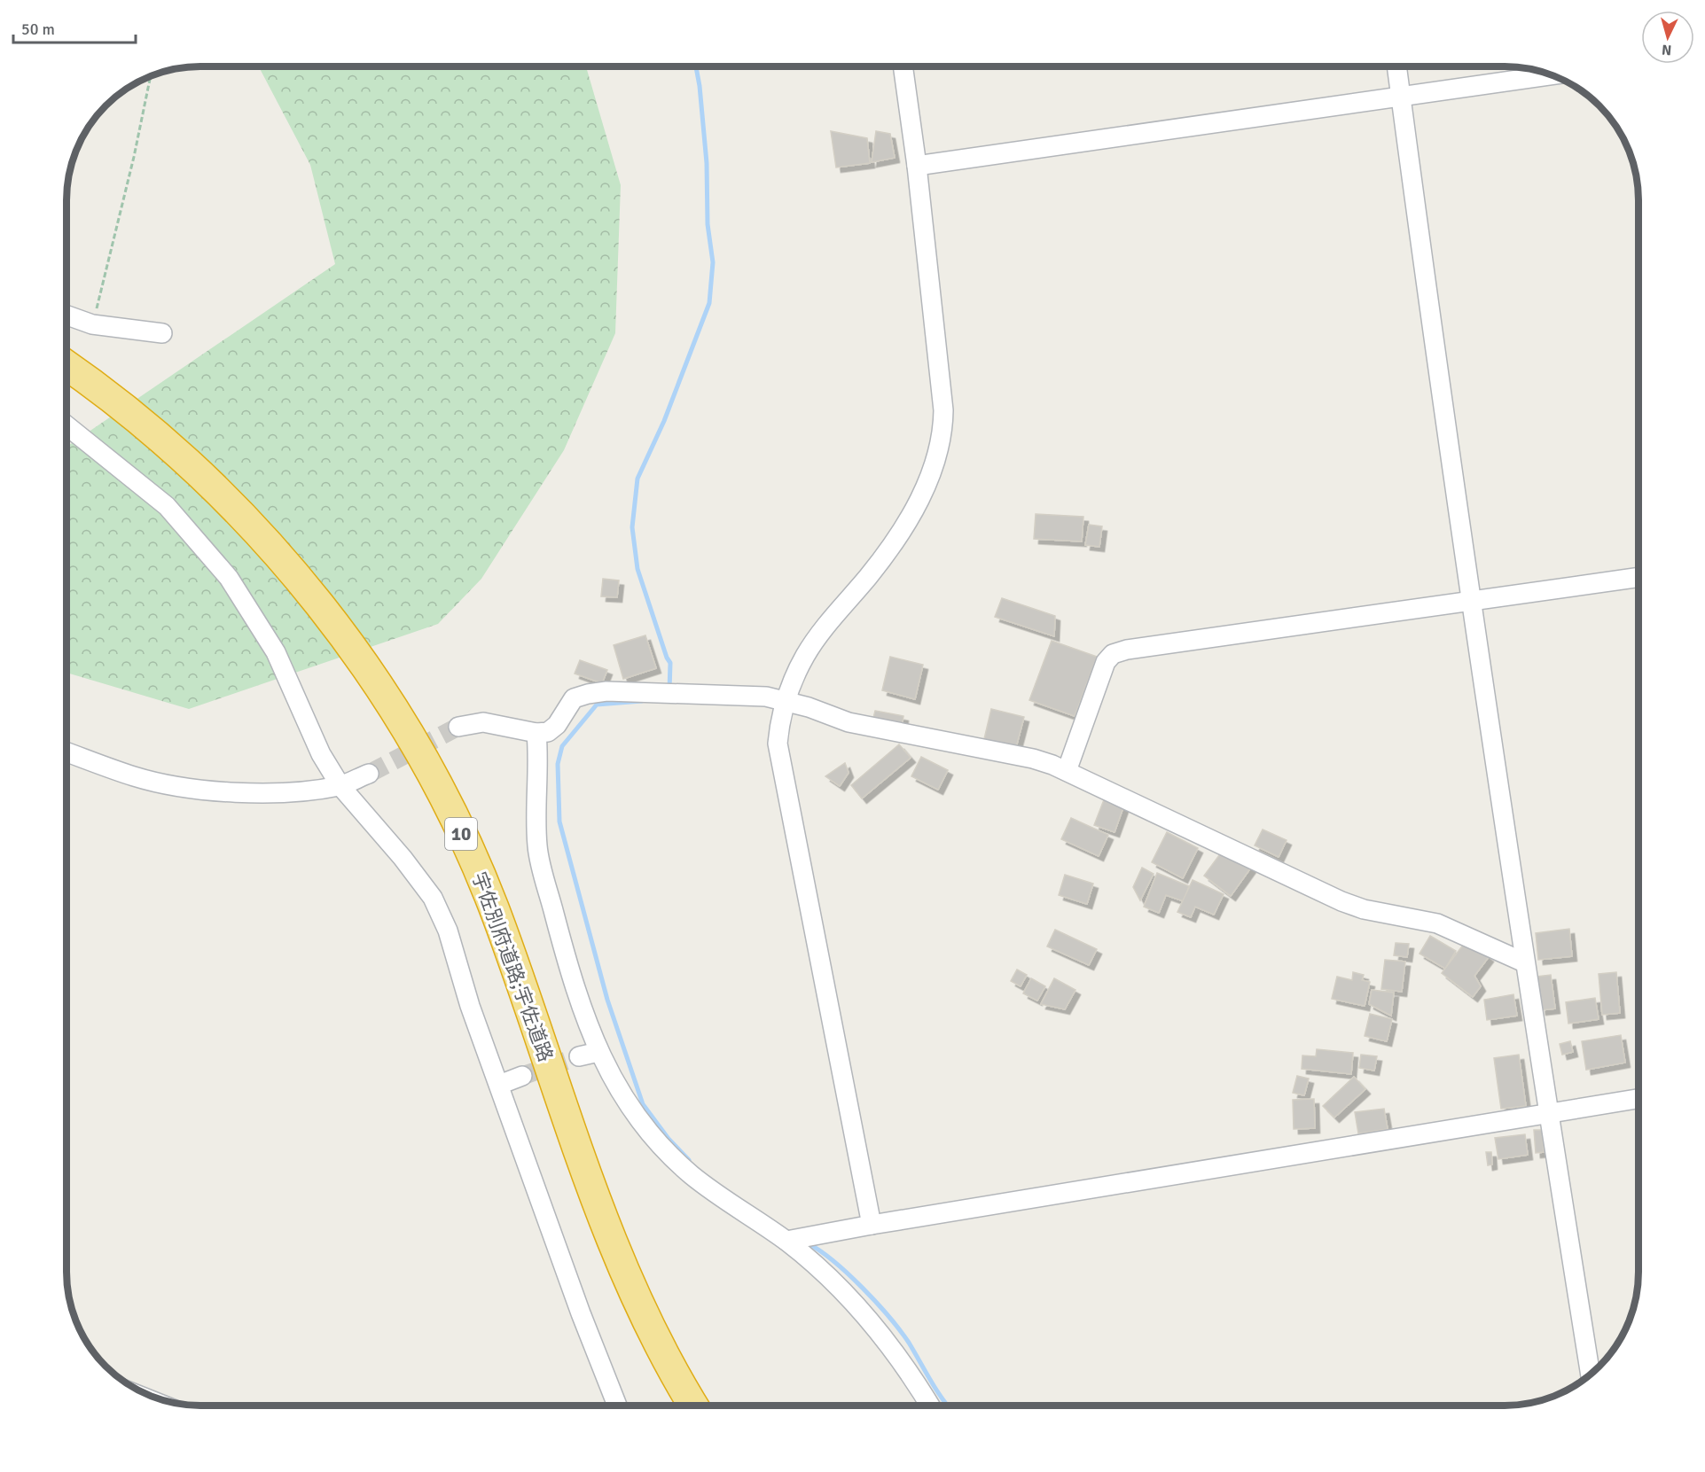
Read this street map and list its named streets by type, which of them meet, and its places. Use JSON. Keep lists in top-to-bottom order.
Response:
{
  "streets": {
    "highway": ["10", "宇佐別府道路;宇佐道路"]
  },
  "scale_bar": "50 m",
  "north": "bottom"
}
